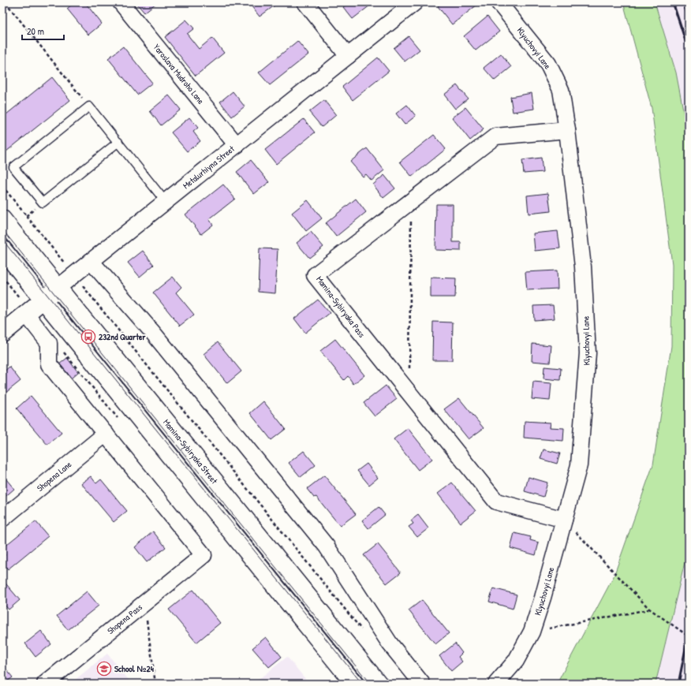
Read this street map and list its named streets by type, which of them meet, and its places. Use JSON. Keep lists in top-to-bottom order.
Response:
{
  "streets": {
    "main road": ["Metalurhiyna Street", "Mamina-Sybiryaka Street"],
    "street": [
      "Klyuchovyi Lane",
      "Yaroslava Mudroho Lane",
      "Mamina-Sybiryaka Pass",
      "Shopena Lane",
      "Shopena Pass"
    ]
  },
  "crossings": [
    ["Klyuchovyi Lane", "Mamina-Sybiryaka Pass"],
    ["Yaroslava Mudroho Lane", "Metalurhiyna Street"],
    ["Metalurhiyna Street", "Mamina-Sybiryaka Street"],
    ["Shopena Lane", "Shopena Pass"]
  ],
  "places": {
    "bus stop": ["232nd Quarter"],
    "school or university": ["School №24"]
  },
  "scale_bar": "20 m"
}
